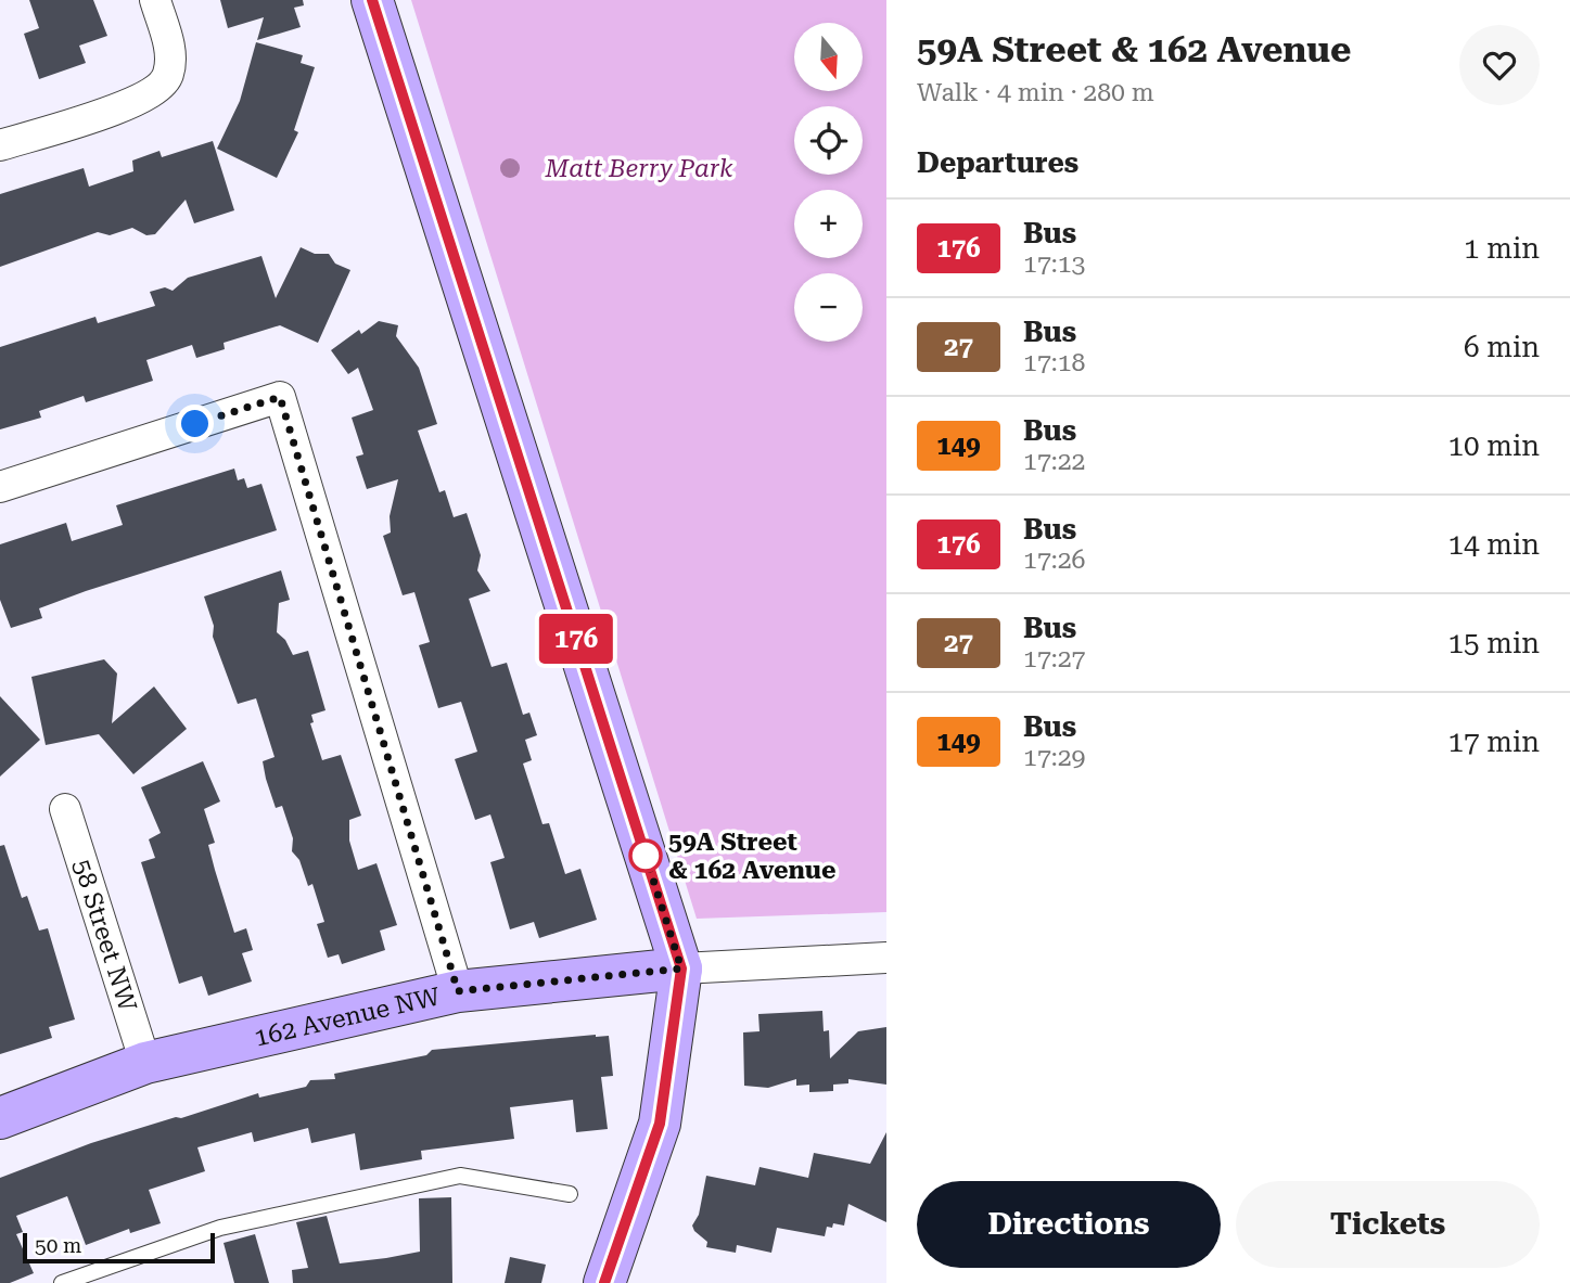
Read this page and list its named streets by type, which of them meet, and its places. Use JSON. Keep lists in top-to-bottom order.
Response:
{
  "streets": {
    "street": ["58 Street NW", "162 Avenue NW"]
  },
  "crossings": [
    ["58 Street NW", "162 Avenue NW"]
  ],
  "parks": ["Matt Berry Park"],
  "places": ["59A Street & 162 Avenue"],
  "lines": ["bus line 176"],
  "scale_bar": "50 m",
  "north": "bottom",
  "page": {
    "on_map": "176",
    "heading": [
      ["59A Street & 162 Avenue", "Walk · 4 min · 280 m"],
      "Departures"
    ],
    "map_buttons": ["+", "−"],
    "list": [
      {
        "mark": "176",
        "name": "Bus",
        "note": "17:13",
        "value": "1 min"
      },
      {
        "mark": "27",
        "name": "Bus",
        "note": "17:18",
        "value": "6 min"
      },
      {
        "mark": "149",
        "name": "Bus",
        "note": "17:22",
        "value": "10 min"
      },
      {
        "mark": "176",
        "name": "Bus",
        "note": "17:26",
        "value": "14 min"
      },
      {
        "mark": "27",
        "name": "Bus",
        "note": "17:27",
        "value": "15 min"
      },
      {
        "mark": "149",
        "name": "Bus",
        "note": "17:29",
        "value": "17 min"
      }
    ],
    "buttons": ["Directions", "Tickets"],
    "scale": "50 m"
  }
}
